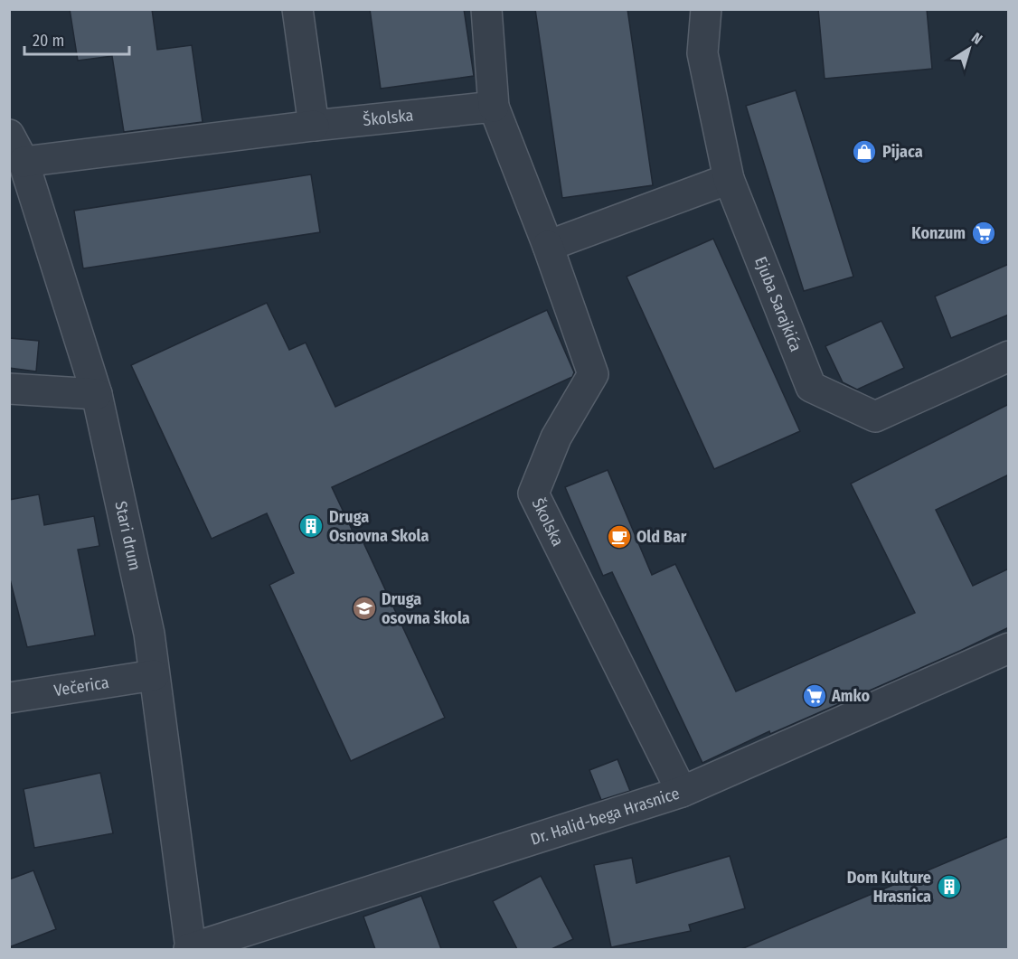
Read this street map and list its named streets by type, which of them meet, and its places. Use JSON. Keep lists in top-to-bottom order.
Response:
{
  "streets": {
    "street": [
      "Školska",
      "Ejuba Sarajkića",
      "Stari drum",
      "Večerica",
      "Dr. Halid-bega Hrasnice"
    ]
  },
  "crossings": [
    ["Školska", "Stari drum"],
    ["Školska", "Dr. Halid-bega Hrasnice"],
    ["Stari drum", "Večerica"],
    ["Stari drum", "Dr. Halid-bega Hrasnice"]
  ],
  "places": {
    "shop": ["Pijaca"],
    "supermarket": ["Konzum", "Amko"],
    "building": ["Druga Osnovna Skola", "Dom Kulture Hrasnica"],
    "cafe": ["Old Bar"],
    "school or university": ["Druga osovna škola"]
  },
  "scale_bar": "20 m",
  "north": "top right"
}
